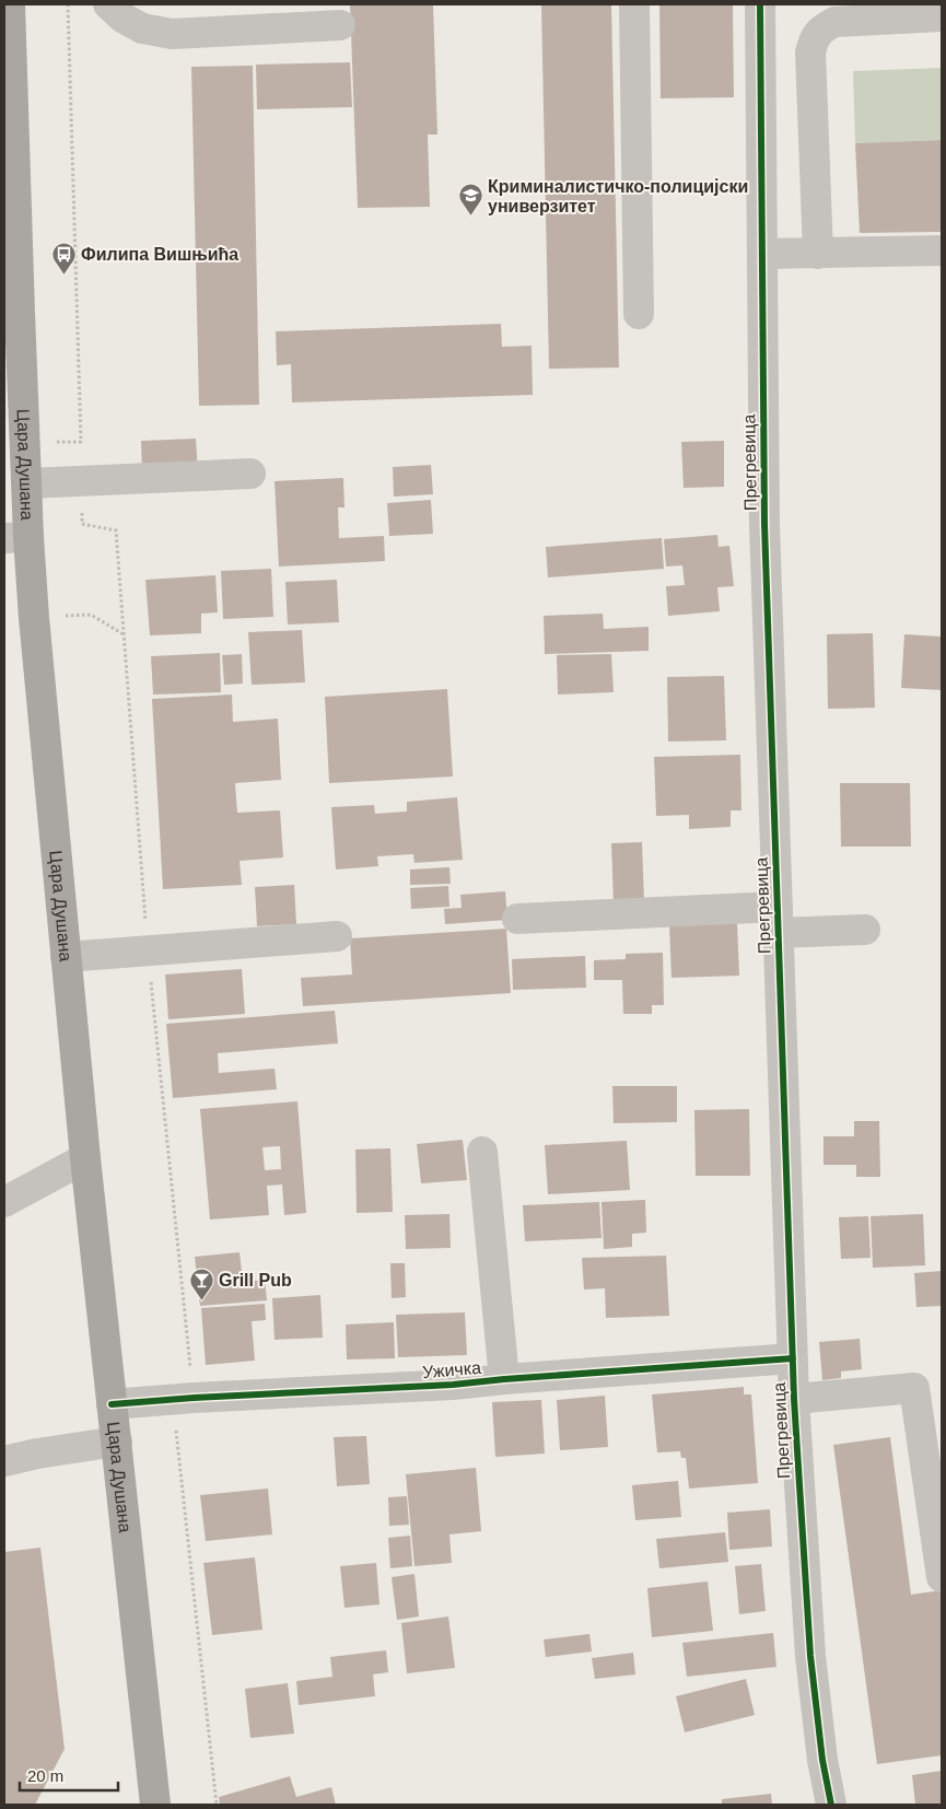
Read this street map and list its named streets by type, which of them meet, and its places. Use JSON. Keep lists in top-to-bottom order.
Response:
{
  "streets": {
    "main road": ["Цара Душана"],
    "street": ["Прегревица", "Ужичка"]
  },
  "crossings": [
    ["Прегревица", "Ужичка"],
    ["Цара Душана", "Ужичка"]
  ],
  "places": {
    "school or university": ["Криминалистичко-полицијски универзитет"],
    "bus stop": ["Филипа Вишњића"],
    "bar": ["Grill Pub"]
  },
  "scale_bar": "20 m"
}
